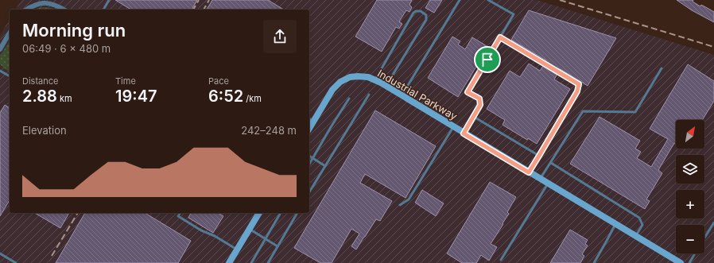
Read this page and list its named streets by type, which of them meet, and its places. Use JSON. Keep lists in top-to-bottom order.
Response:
{
  "streets": {
    "street": ["Industrial Parkway"]
  },
  "north": "top right",
  "page": {
    "heading": ["Morning run", "06:49 · 6 × 480 m"],
    "stats": [
      ["Distance", "2.88 km"],
      ["Time", "19:47"],
      ["Pace", "6:52 /km"]
    ],
    "chart": ["Elevation", "242–248 m"],
    "map_buttons": ["+", "−"]
  }
}
